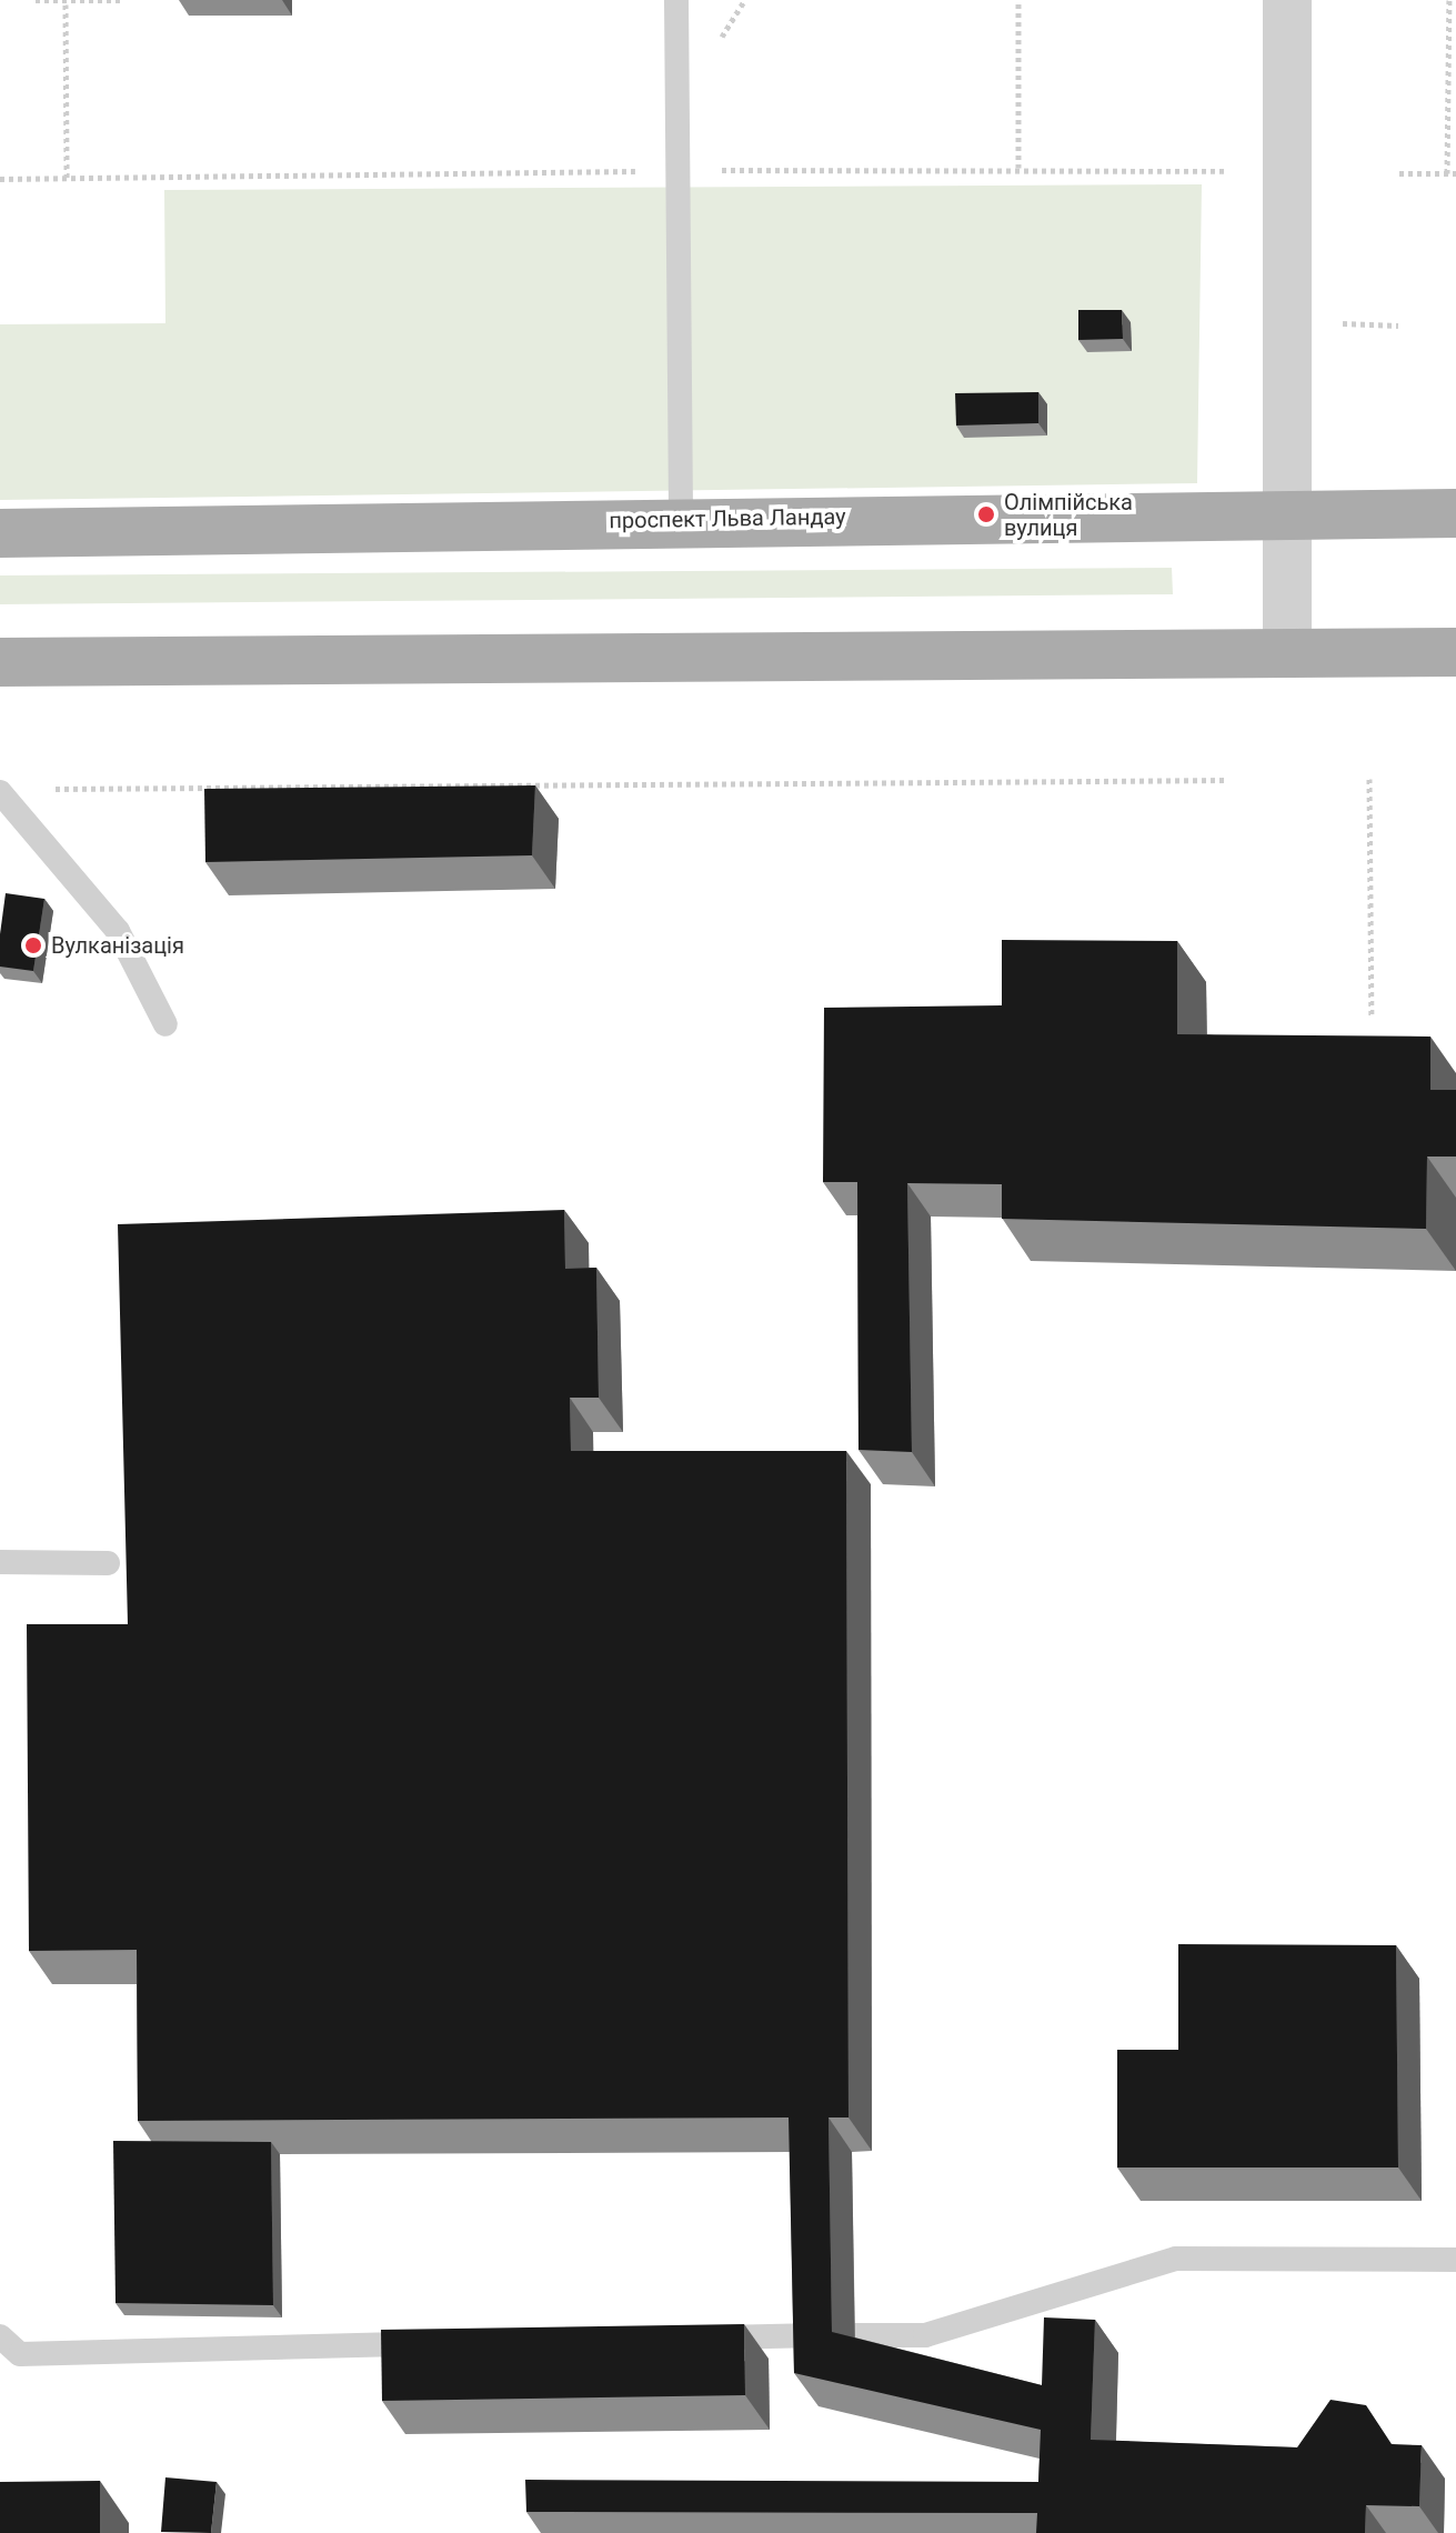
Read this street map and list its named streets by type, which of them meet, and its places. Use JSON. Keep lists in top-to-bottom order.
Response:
{
  "streets": {
    "main road": ["проспект Льва Ландау"]
  },
  "places": ["Олімпійська вулиця", "Вулканізація"]
}
